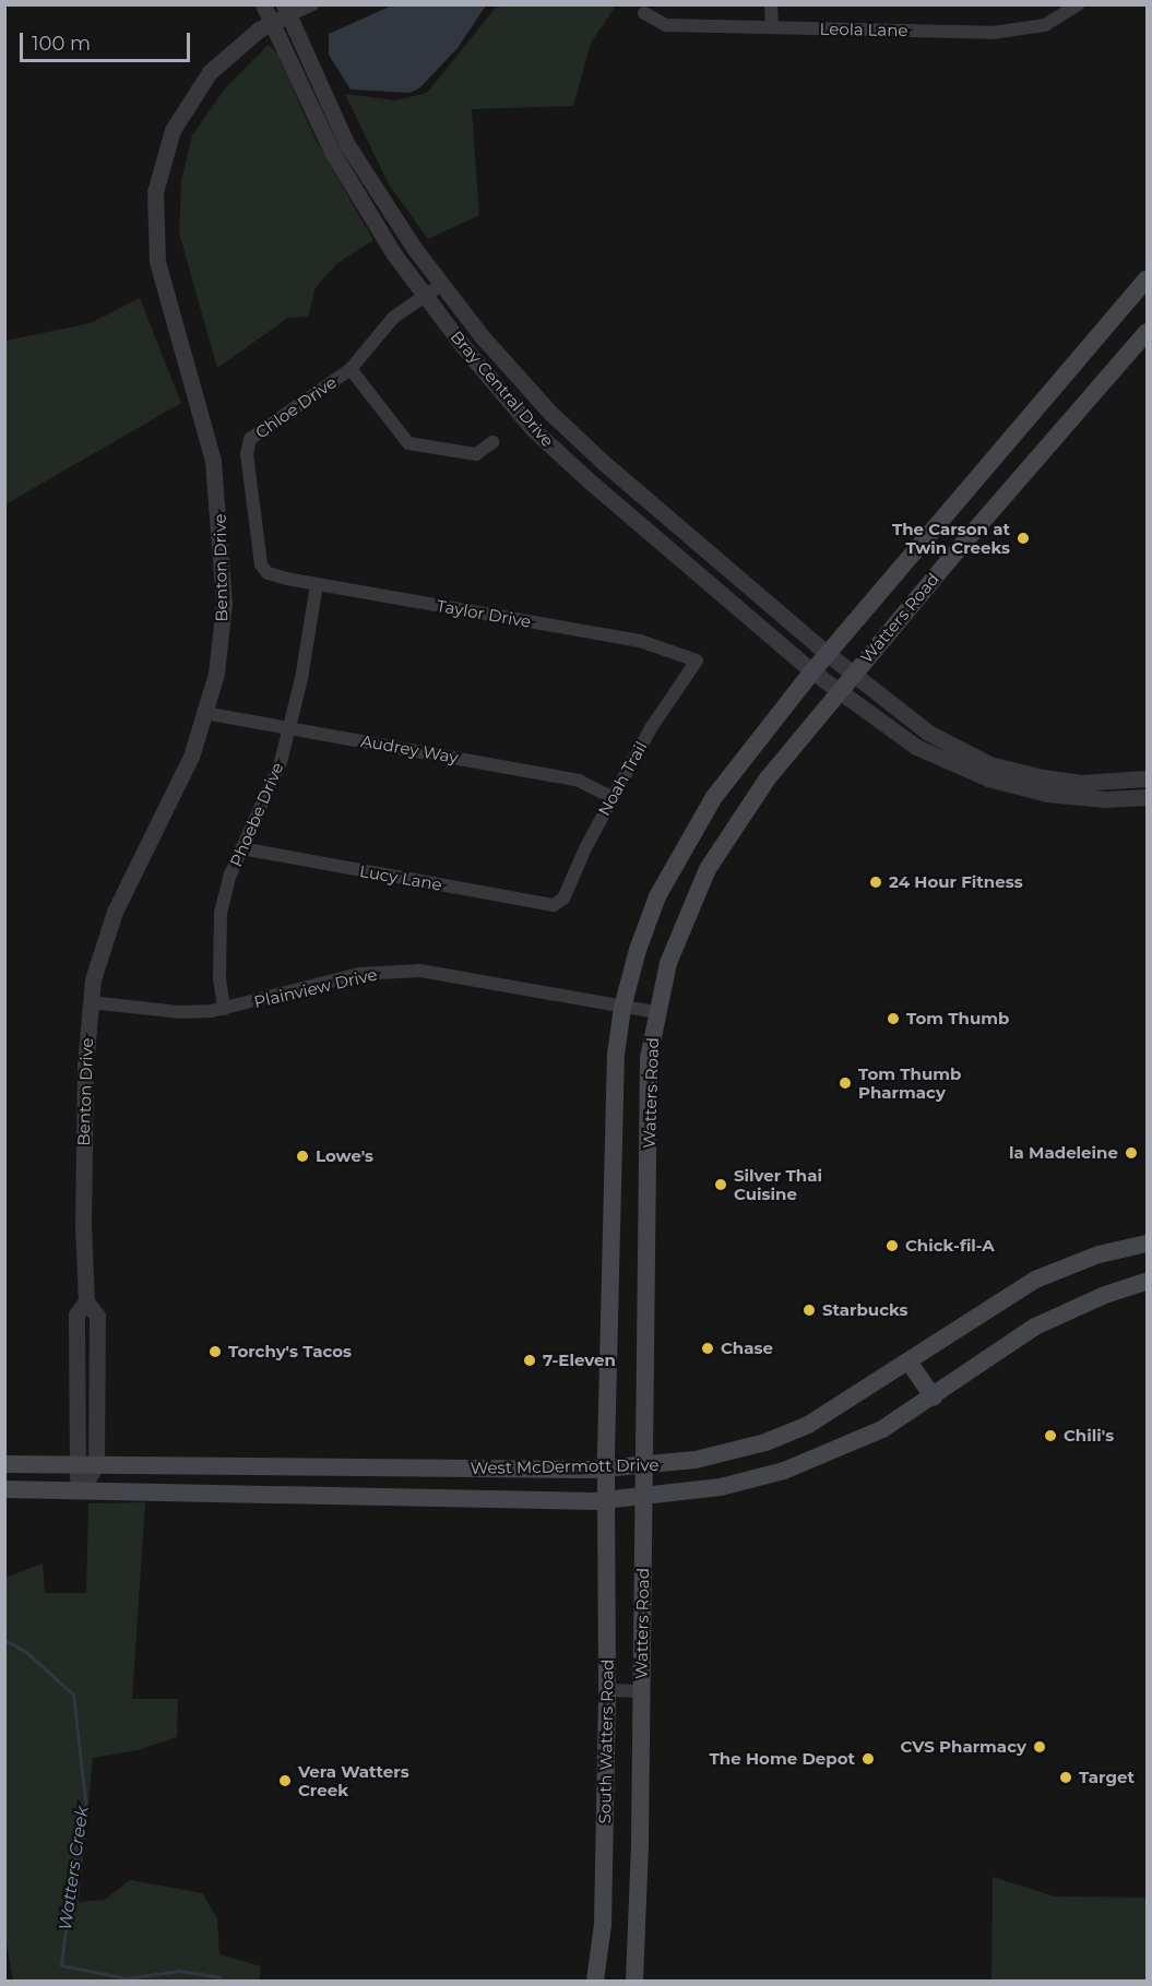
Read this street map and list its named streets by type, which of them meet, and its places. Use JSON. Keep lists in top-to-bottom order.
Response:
{
  "streets": {
    "main road": ["Watters Road", "West McDermott Drive", "South Watters Road"],
    "street": [
      "Leola Lane",
      "Bray Central Drive",
      "Chloe Drive",
      "Benton Drive",
      "Taylor Drive",
      "Audrey Way",
      "Noah Trail",
      "Phoebe Drive",
      "Lucy Lane",
      "Plainview Drive"
    ]
  },
  "crossings": [
    ["Bray Central Drive", "Chloe Drive"],
    ["Bray Central Drive", "Benton Drive"],
    ["Bray Central Drive", "Watters Road"],
    ["Chloe Drive", "Taylor Drive"],
    ["Benton Drive", "Audrey Way"],
    ["Benton Drive", "Plainview Drive"],
    ["Benton Drive", "West McDermott Drive"],
    ["Taylor Drive", "Noah Trail"],
    ["Taylor Drive", "Phoebe Drive"],
    ["Watters Road", "Plainview Drive"],
    ["Watters Road", "West McDermott Drive"],
    ["Watters Road", "South Watters Road"],
    ["Audrey Way", "Noah Trail"],
    ["Audrey Way", "Phoebe Drive"],
    ["Noah Trail", "Lucy Lane"],
    ["Phoebe Drive", "Lucy Lane"],
    ["Phoebe Drive", "Plainview Drive"],
    ["West McDermott Drive", "South Watters Road"]
  ],
  "water": ["Watters Creek"],
  "places": [
    "The Carson at Twin Creeks",
    "24 Hour Fitness",
    "Tom Thumb",
    "Tom Thumb Pharmacy",
    "la Madeleine",
    "Lowe's",
    "Silver Thai Cuisine",
    "Chick-fil-A",
    "Starbucks",
    "Chase",
    "Torchy's Tacos",
    "7-Eleven",
    "Chili's",
    "CVS Pharmacy",
    "The Home Depot",
    "Target",
    "Vera Watters Creek"
  ],
  "scale_bar": "100 m"
}
